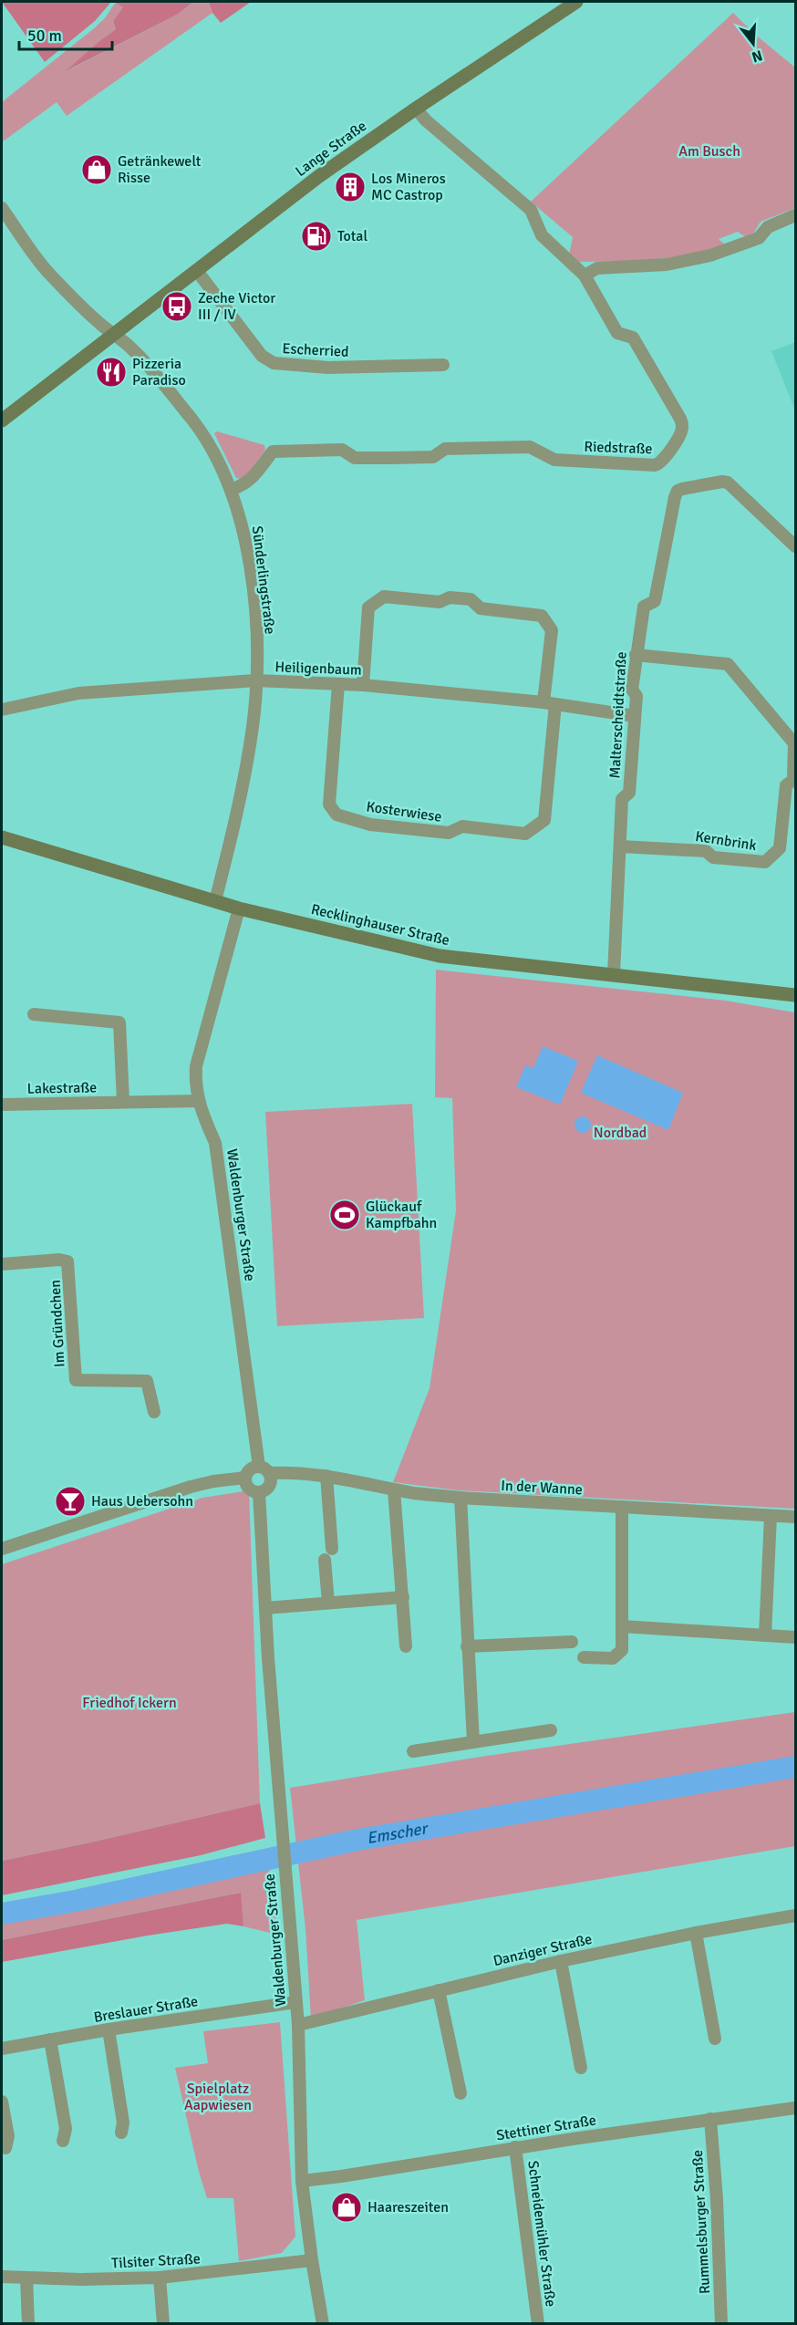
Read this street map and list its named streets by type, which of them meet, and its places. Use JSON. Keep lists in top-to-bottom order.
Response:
{
  "streets": {
    "street": [
      "Lange Straße",
      "Escherried",
      "Riedstraße",
      "Sünderlingstraße",
      "Heiligenbaum",
      "Malterscheidtstraße",
      "Kosterwiese",
      "Kernbrink",
      "Recklinghauser Straße",
      "Lakestraße",
      "Waldenburger Straße",
      "Im Gründchen",
      "In der Wanne",
      "Danziger Straße",
      "Breslauer Straße",
      "Stettiner Straße",
      "Rummelsburger Straße",
      "Schneidemühler Straße",
      "Tilsiter Straße"
    ]
  },
  "crossings": [
    ["Lange Straße", "Escherried"],
    ["Lange Straße", "Riedstraße"],
    ["Lange Straße", "Sünderlingstraße"],
    ["Riedstraße", "Sünderlingstraße"],
    ["Sünderlingstraße", "Heiligenbaum"],
    ["Sünderlingstraße", "Recklinghauser Straße"],
    ["Heiligenbaum", "Malterscheidtstraße"],
    ["Heiligenbaum", "Kosterwiese"],
    ["Malterscheidtstraße", "Kernbrink"],
    ["Malterscheidtstraße", "Recklinghauser Straße"],
    ["Recklinghauser Straße", "Waldenburger Straße"],
    ["Lakestraße", "Waldenburger Straße"],
    ["Waldenburger Straße", "In der Wanne"],
    ["Waldenburger Straße", "Danziger Straße"],
    ["Waldenburger Straße", "Breslauer Straße"],
    ["Waldenburger Straße", "Stettiner Straße"],
    ["Waldenburger Straße", "Tilsiter Straße"],
    ["Stettiner Straße", "Rummelsburger Straße"],
    ["Stettiner Straße", "Schneidemühler Straße"]
  ],
  "water": ["Emscher"],
  "parks": [
    "Am Busch",
    "Nordbad",
    "Friedhof Ickern",
    "Spielplatz Aapwiesen"
  ],
  "places": {
    "shop": ["Getränkewelt Risse", "Haareszeiten"],
    "building": ["Los Mineros MC Castrop"],
    "fuel station": ["Total"],
    "bus stop": ["Zeche Victor III / IV"],
    "restaurant": ["Pizzeria Paradiso"],
    "sports": ["Glückauf Kampfbahn"],
    "bar": ["Haus Uebersohn"]
  },
  "scale_bar": "50 m",
  "north": "bottom"
}
